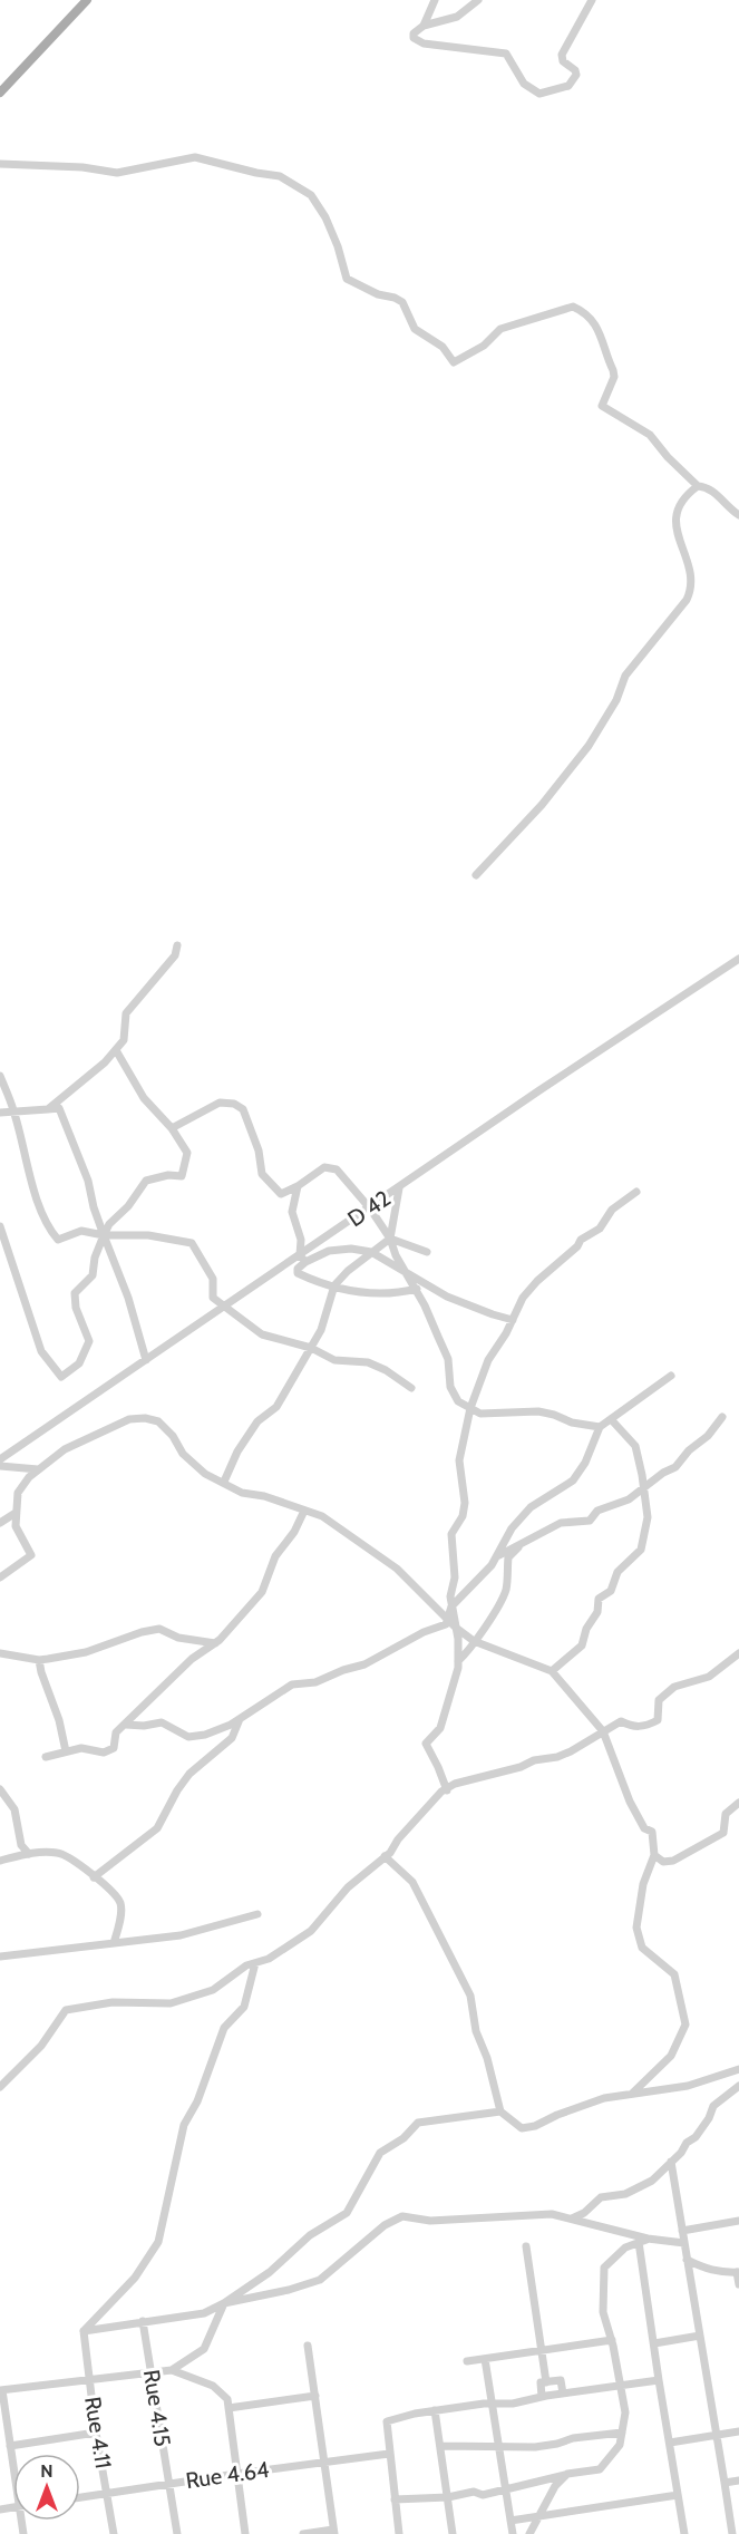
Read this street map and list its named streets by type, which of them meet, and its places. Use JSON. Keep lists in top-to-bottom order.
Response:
{
  "streets": {
    "street": [
      "D 42",
      "Rue 4.15",
      "Rue 4.11",
      "Rue 4.64"
    ]
  },
  "crossings": [
    ["Rue 4.15", "Rue 4.64"],
    ["Rue 4.11", "Rue 4.64"]
  ],
  "north": "top"
}
